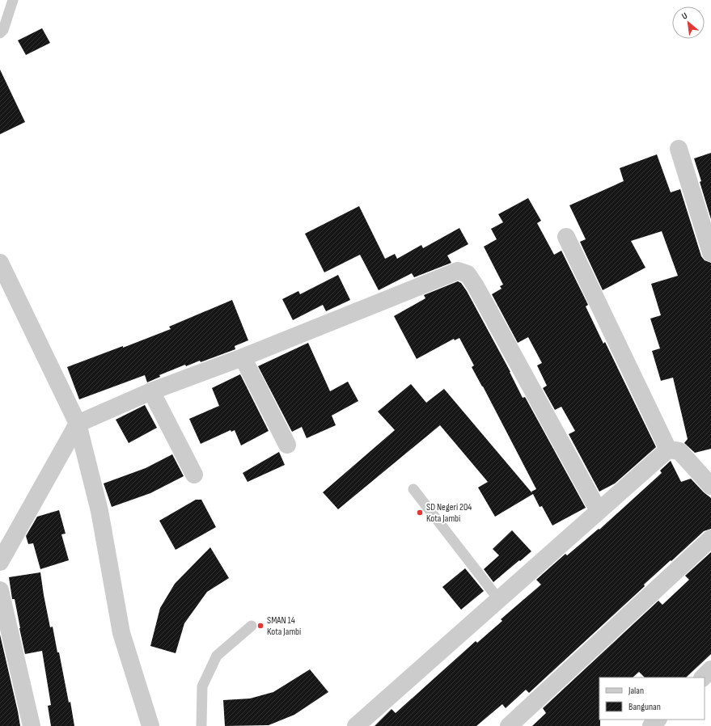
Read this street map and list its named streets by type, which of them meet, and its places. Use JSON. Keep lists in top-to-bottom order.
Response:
{
  "places": ["SD Negeri 204 Kota Jambi", "SMAN 14 Kota Jambi"],
  "legend": ["Jalan", "Bangunan"],
  "north": "top left"
}
